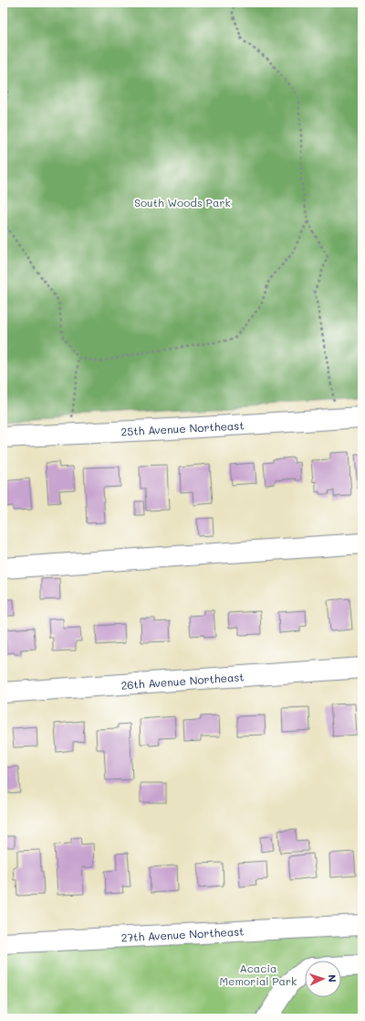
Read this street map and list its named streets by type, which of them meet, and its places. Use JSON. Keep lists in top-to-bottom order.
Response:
{
  "streets": {
    "street": ["25th Avenue Northeast", "26th Avenue Northeast", "27th Avenue Northeast"]
  },
  "parks": ["South Woods Park", "Acacia Memorial Park"],
  "north": "right"
}
